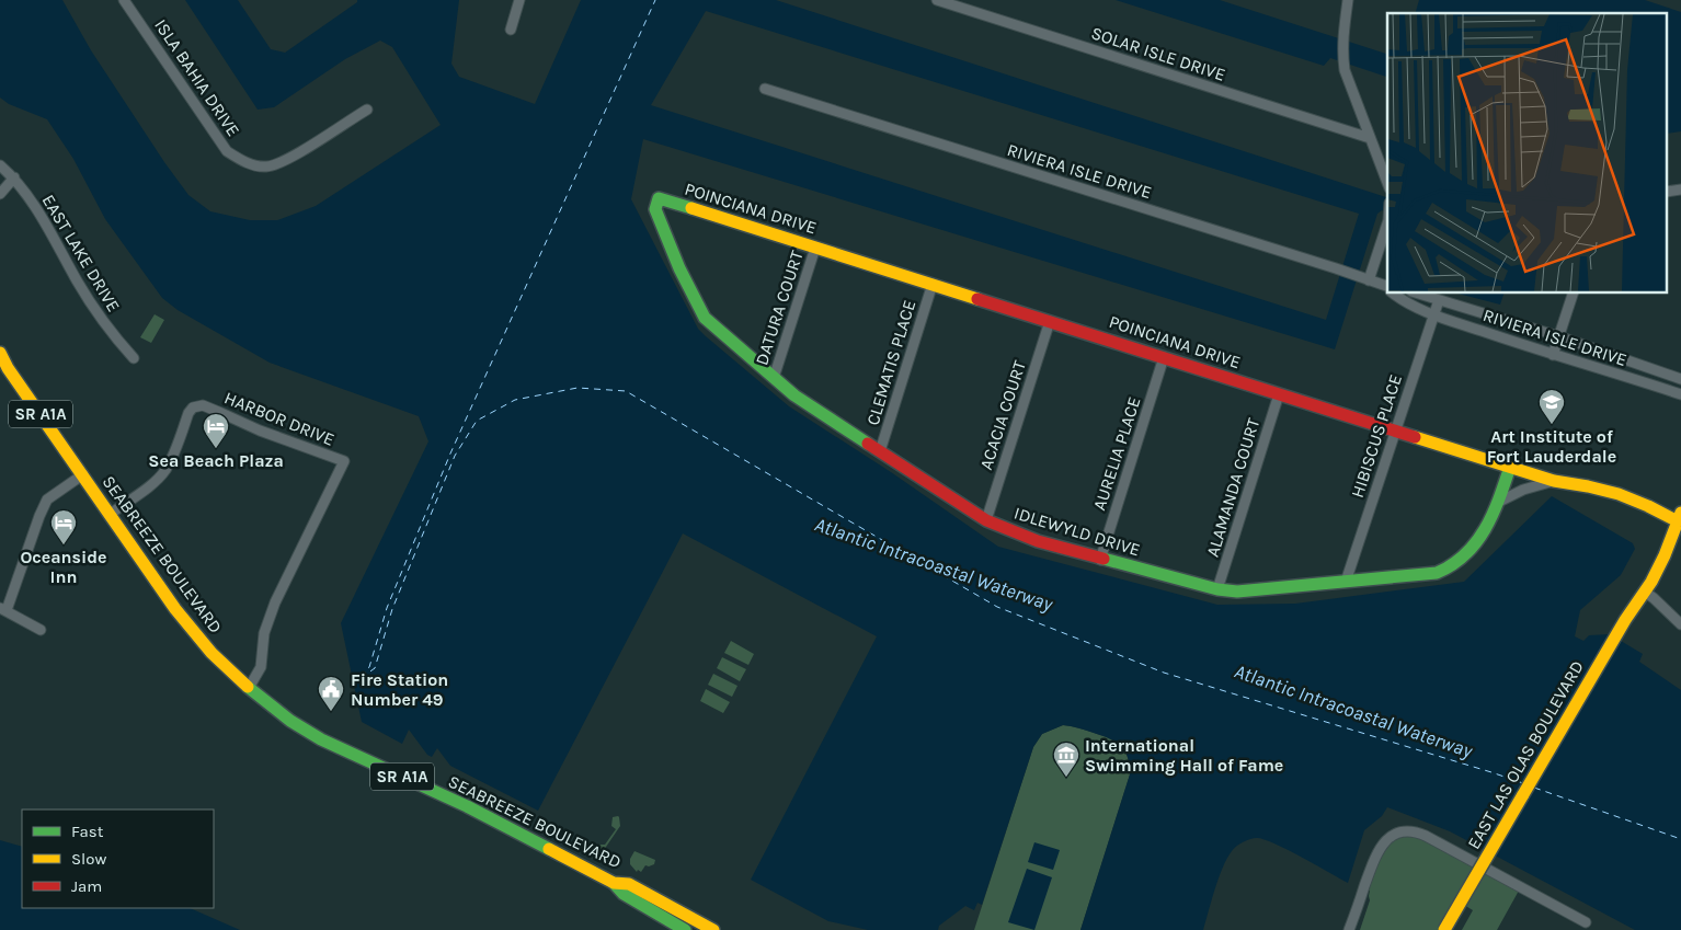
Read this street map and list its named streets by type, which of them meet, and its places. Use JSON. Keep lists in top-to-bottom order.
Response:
{
  "streets": {
    "street": [
      "SOLAR ISLE DRIVE",
      "ISLA BAHIA DRIVE",
      "RIVIERA ISLE DRIVE",
      "POINCIANA DRIVE",
      "EAST LAKE DRIVE",
      "DATURA COURT",
      "CLEMATIS PLACE",
      "SR A1A",
      "ACACIA COURT",
      "HARBOR DRIVE",
      "HIBISCUS PLACE",
      "AURELIA PLACE",
      "ALAMANDA COURT",
      "IDLEWYLD DRIVE",
      "SEABREEZE BOULEVARD",
      "EAST LAS OLAS BOULEVARD"
    ]
  },
  "crossings": [
    ["RIVIERA ISLE DRIVE", "HIBISCUS PLACE"],
    ["POINCIANA DRIVE", "DATURA COURT"],
    ["POINCIANA DRIVE", "CLEMATIS PLACE"],
    ["POINCIANA DRIVE", "ACACIA COURT"],
    ["POINCIANA DRIVE", "HIBISCUS PLACE"],
    ["POINCIANA DRIVE", "AURELIA PLACE"],
    ["POINCIANA DRIVE", "ALAMANDA COURT"],
    ["POINCIANA DRIVE", "IDLEWYLD DRIVE"],
    ["POINCIANA DRIVE", "EAST LAS OLAS BOULEVARD"],
    ["DATURA COURT", "IDLEWYLD DRIVE"],
    ["CLEMATIS PLACE", "IDLEWYLD DRIVE"],
    ["SR A1A", "SEABREEZE BOULEVARD"],
    ["ACACIA COURT", "IDLEWYLD DRIVE"],
    ["HARBOR DRIVE", "SEABREEZE BOULEVARD"],
    ["HIBISCUS PLACE", "IDLEWYLD DRIVE"],
    ["AURELIA PLACE", "IDLEWYLD DRIVE"],
    ["ALAMANDA COURT", "IDLEWYLD DRIVE"]
  ],
  "water": ["Atlantic Intracoastal Waterway"],
  "places": {
    "school or university": ["Art Institute of Fort Lauderdale"],
    "hotel": ["Sea Beach Plaza", "Oceanside Inn"],
    "public building": ["Fire Station Number 49"],
    "museum": ["International Swimming Hall of Fame"]
  },
  "legend": ["Fast", "Slow", "Jam"]
}
